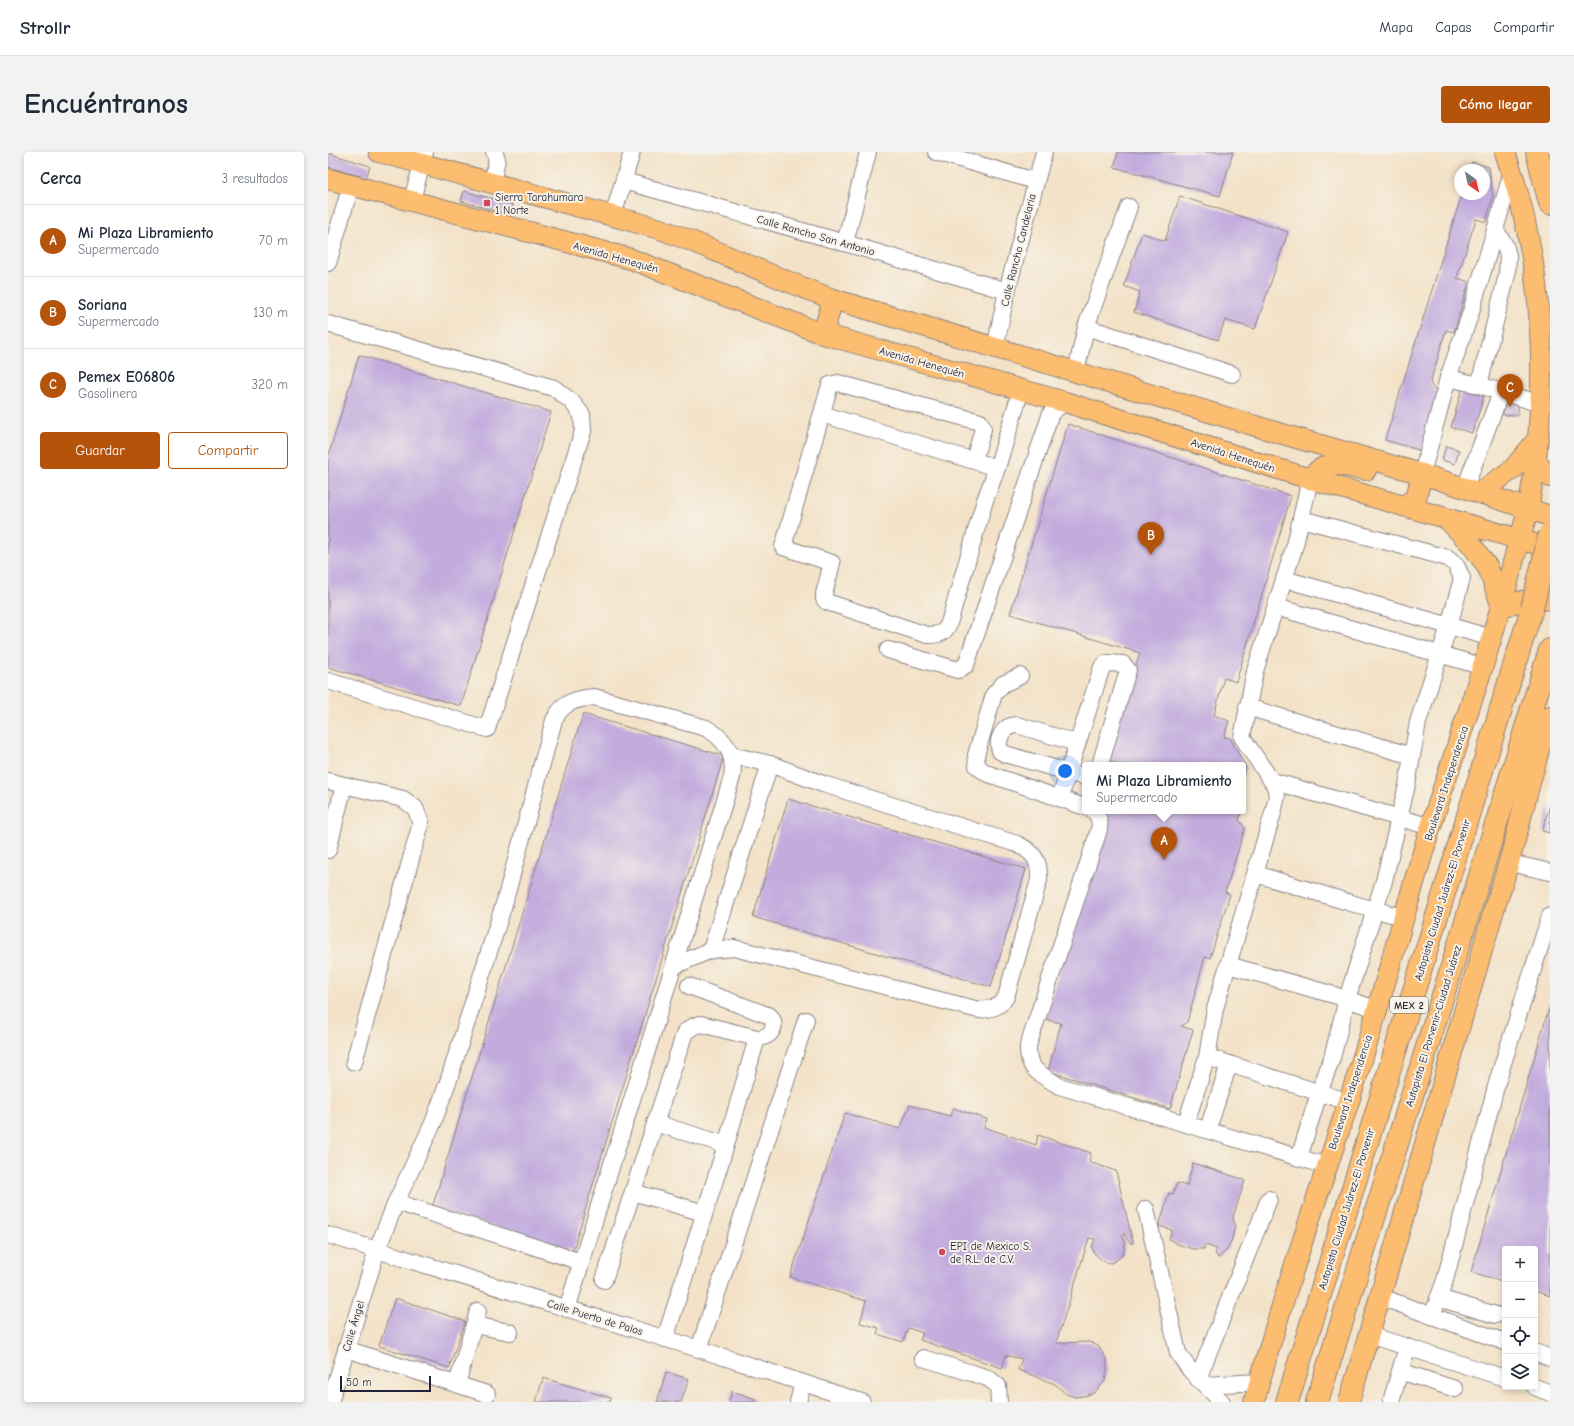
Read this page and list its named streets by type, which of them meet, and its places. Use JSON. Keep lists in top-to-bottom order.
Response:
{
  "streets": {
    "highway": ["Autopista Ciudad Juárez-El Porvenir", "MEX 2", "Autopista El Porvenir-Ciudad Juárez"],
    "main road": ["Avenida Henequén", "Boulevard Independencia"],
    "street": [
      "Calle Rancho San Antonio",
      "Calle Rancho Candelaria",
      "Calle Puerto de Palos",
      "Calle Ángel"
    ]
  },
  "crossings": [
    ["Calle Rancho San Antonio", "Calle Rancho Candelaria"],
    ["Avenida Henequén", "Boulevard Independencia"],
    ["Calle Puerto de Palos", "Calle Ángel"]
  ],
  "places": {
    "transit": ["Sierra Tarahumara 1 Norte"],
    "other": ["EPI de Mexico S. de R.L. de C.V."]
  },
  "scale_bar": "50 m",
  "north": "bottom right",
  "page": {
    "header": "Strollr",
    "nav": ["Mapa", "Capas", "Compartir"],
    "buttons": [
      "Cómo llegar",
      ["Guardar", "Compartir"]
    ],
    "title": "Encuéntranos",
    "heading": ["Cerca", "3 resultados"],
    "list": [
      {
        "mark": "A",
        "name": "Mi Plaza Libramiento",
        "note": "Supermercado",
        "value": "70 m"
      },
      {
        "mark": "B",
        "name": "Soriana",
        "note": "Supermercado",
        "value": "130 m"
      },
      {
        "mark": "C",
        "name": "Pemex E06806",
        "note": "Gasolinera",
        "value": "320 m"
      }
    ],
    "pins": ["C", "B", "A"],
    "popup": ["Mi Plaza Libramiento", "Supermercado"],
    "map_buttons": ["+", "−"],
    "scale": "50 m"
  }
}
